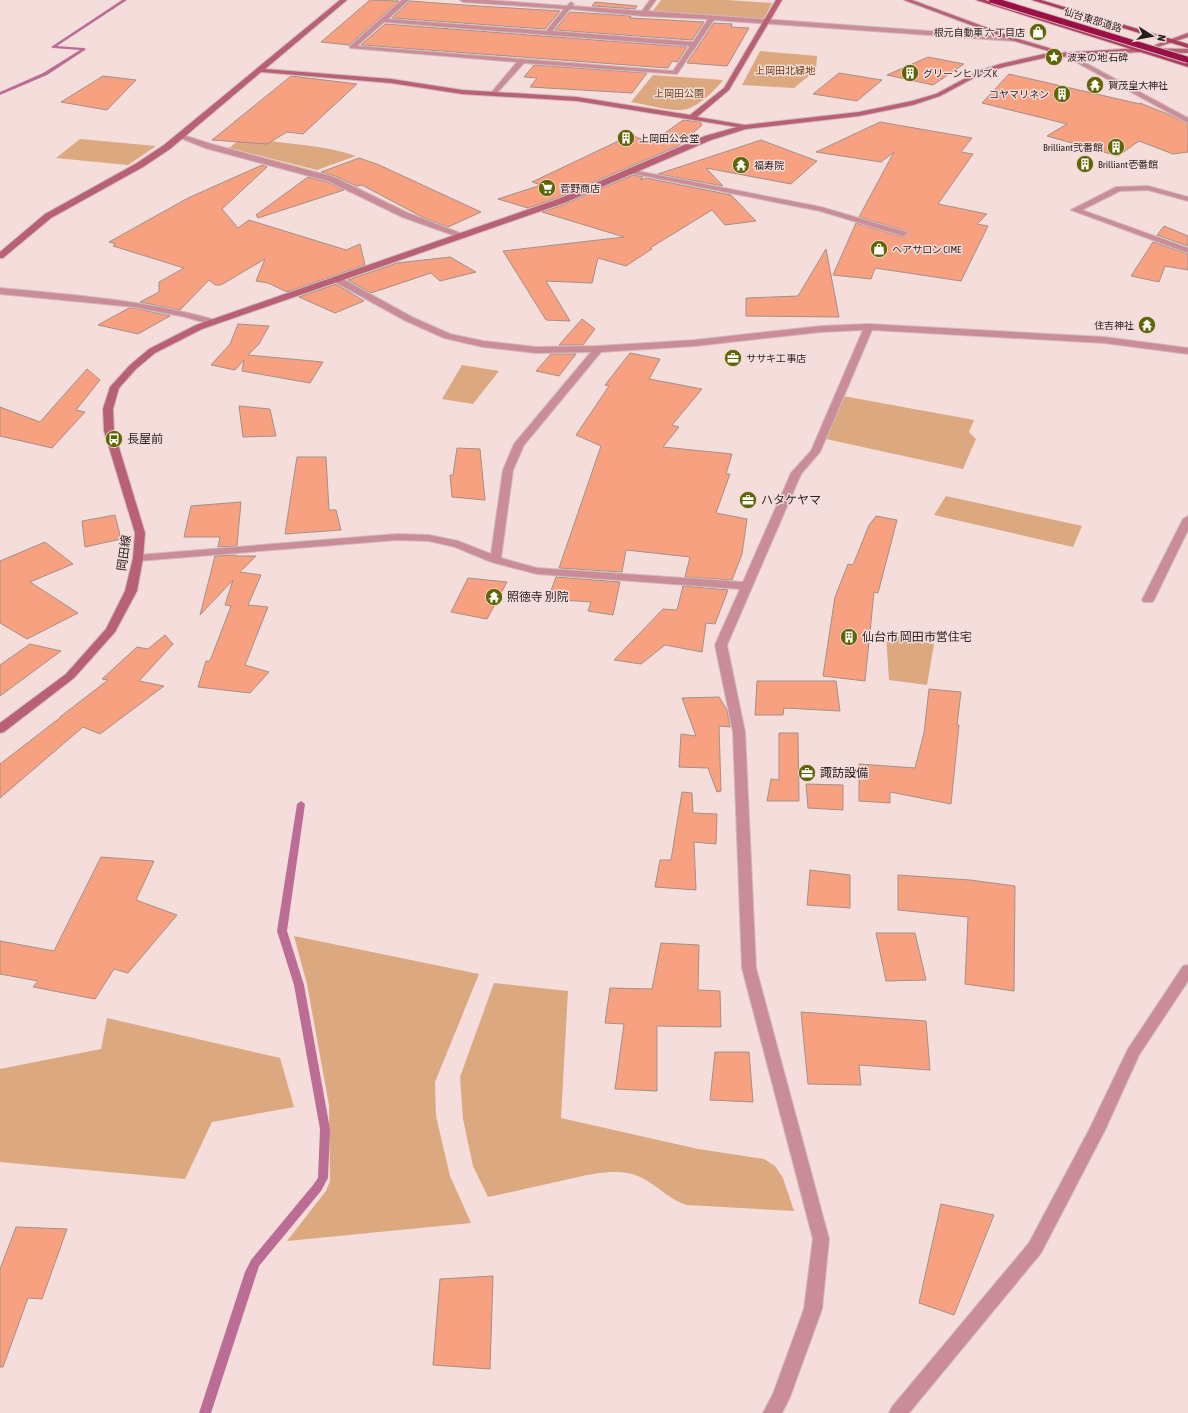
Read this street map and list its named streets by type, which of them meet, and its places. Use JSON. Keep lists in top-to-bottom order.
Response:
{
  "streets": {
    "highway": ["仙台東部道路"],
    "street": ["岡田線"]
  },
  "parks": ["上岡田北緑地", "上岡田公園"],
  "places": {
    "shop": ["根元自動車 六丁目店", "ヘアサロン CIME"],
    "place": ["波来の地 石碑"],
    "building": [
      "グリーンヒルズK",
      "コヤマリネン",
      "上岡田公会堂",
      "Brilliant弐番館",
      "Brilliant壱番館",
      "仙台市 岡田市営住宅"
    ],
    "temple": [
      "賀茂皇大神社",
      "福寿院",
      "住吉神社",
      "照徳寺 別院"
    ],
    "supermarket": ["菅野商店"],
    "office": ["ササキ工事店", "ハタケヤマ", "諏訪設備"],
    "bus stop": ["長屋前"]
  },
  "north": "right"
}
